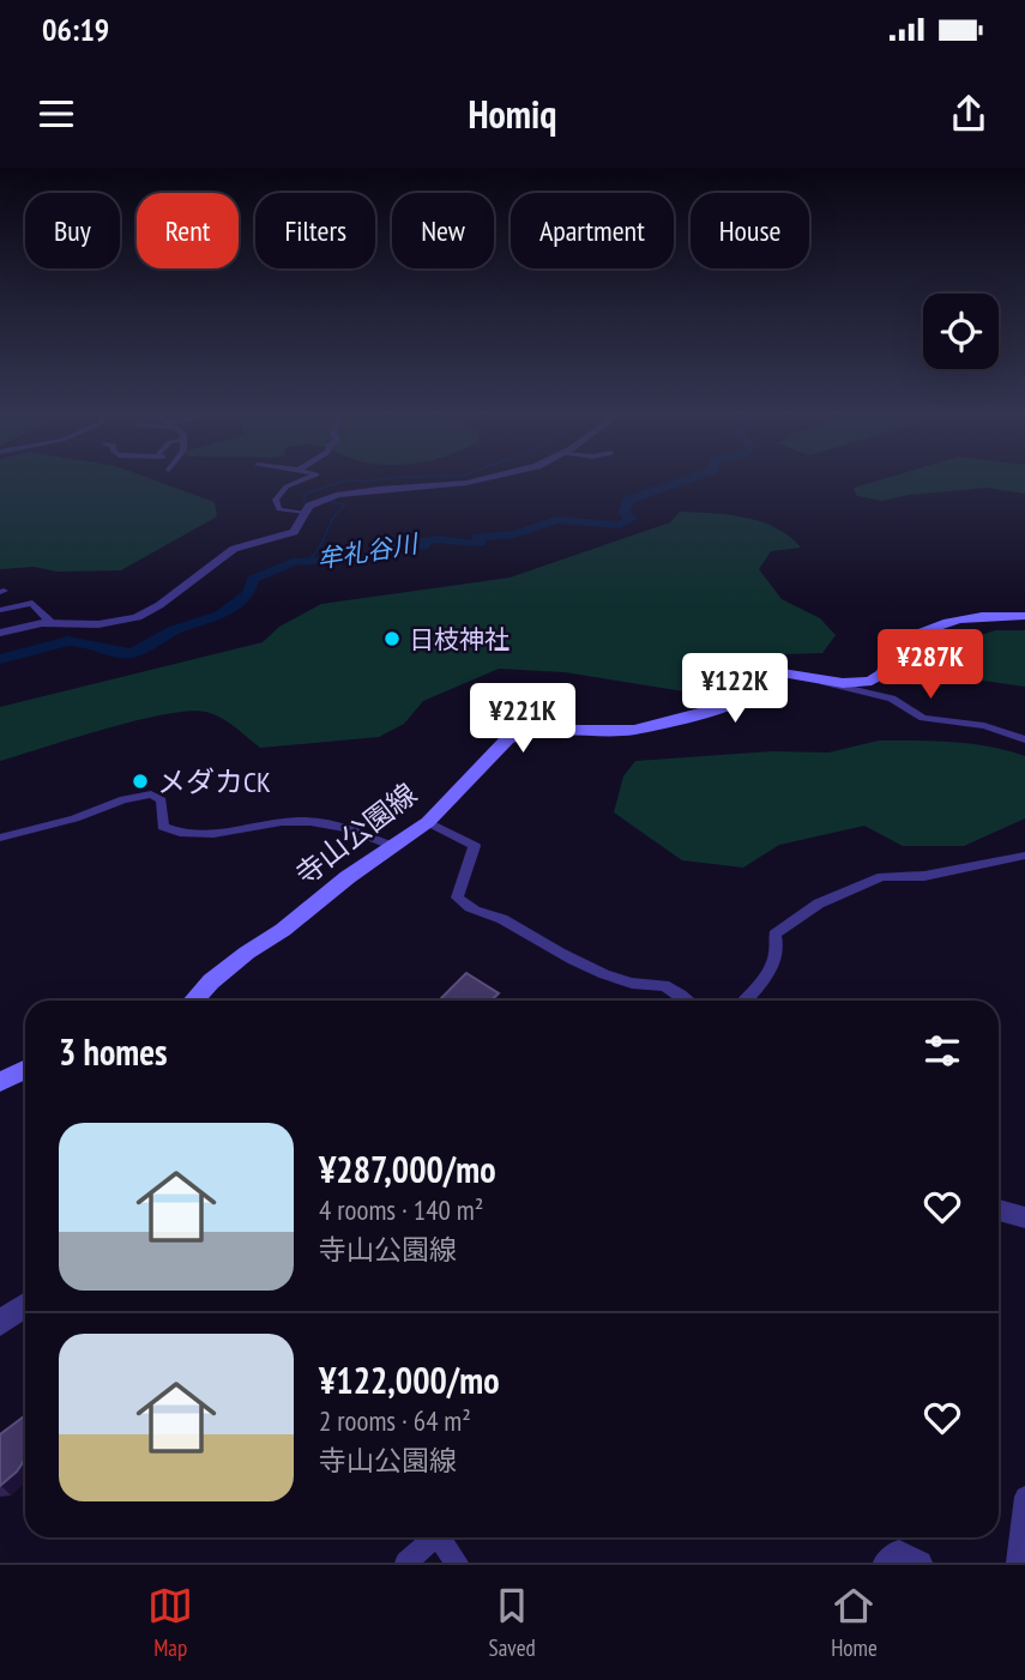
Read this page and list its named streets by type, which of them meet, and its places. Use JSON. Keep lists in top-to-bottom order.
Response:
{
  "streets": {
    "main road": ["寺山公園線"]
  },
  "water": ["牟礼谷川"],
  "places": ["日枝神社", "メダカCK"],
  "page": {
    "status": "06:19",
    "header": "Homiq",
    "chip": [
      "Buy",
      "Rent",
      "Filters",
      "New",
      "Apartment",
      "House"
    ],
    "price": ["¥287K", "¥122K", "¥221K"],
    "heading": "3 homes",
    "list": [
      {
        "name": "¥287,000/mo",
        "note": "4 rooms · 140 m² · 寺山公園線"
      },
      {
        "name": "¥122,000/mo",
        "note": "2 rooms · 64 m² · 寺山公園線"
      }
    ],
    "tabs": ["Map", "Saved", "Home"]
  }
}
